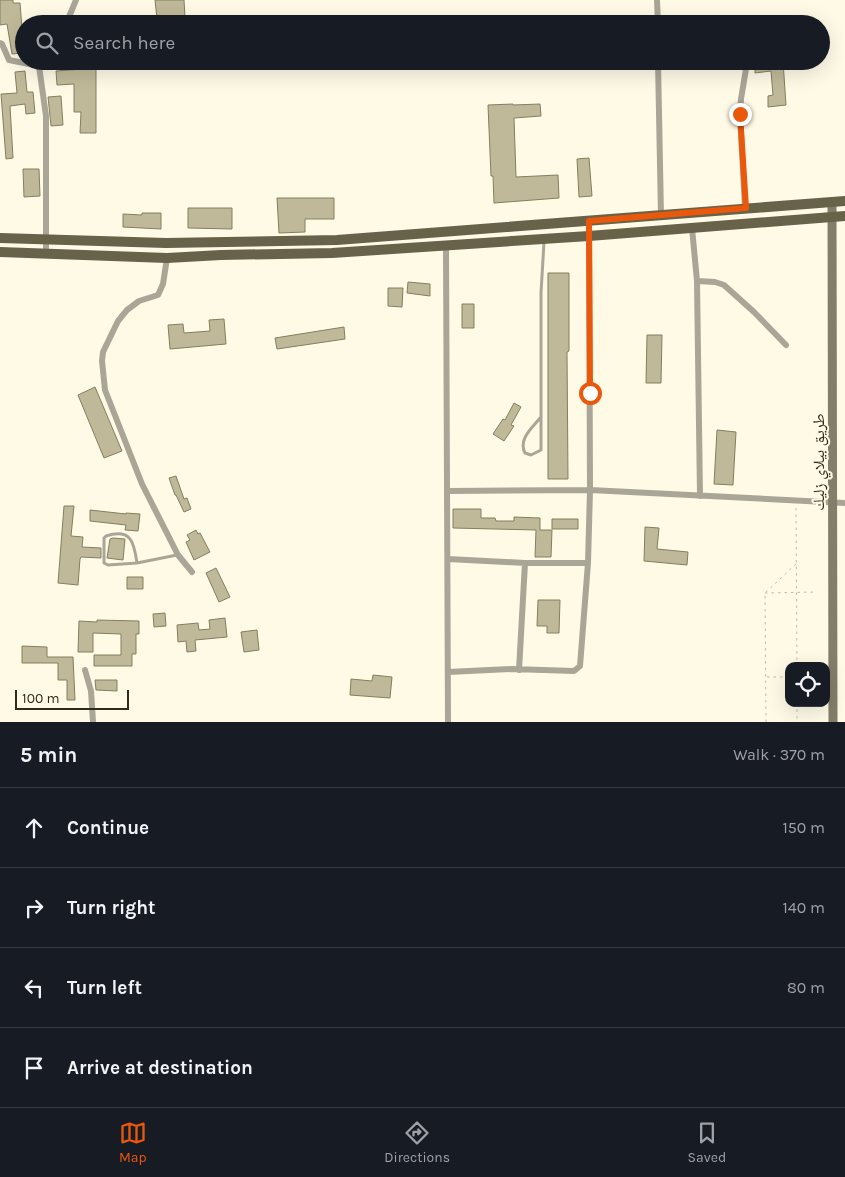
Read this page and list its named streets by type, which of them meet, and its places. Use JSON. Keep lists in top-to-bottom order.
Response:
{
  "streets": {
    "street": ["طريق بيلاي زليك"]
  },
  "scale_bar": "100 m",
  "page": {
    "search": "Search here",
    "scale": "100 m",
    "heading": ["5 min", "Walk · 370 m"],
    "list": [
      ["Continue", "150 m"],
      ["Turn right", "140 m"],
      ["Turn left", "80 m"],
      "Arrive at destination"
    ],
    "nav": ["Map", "Directions", "Saved"]
  }
}
